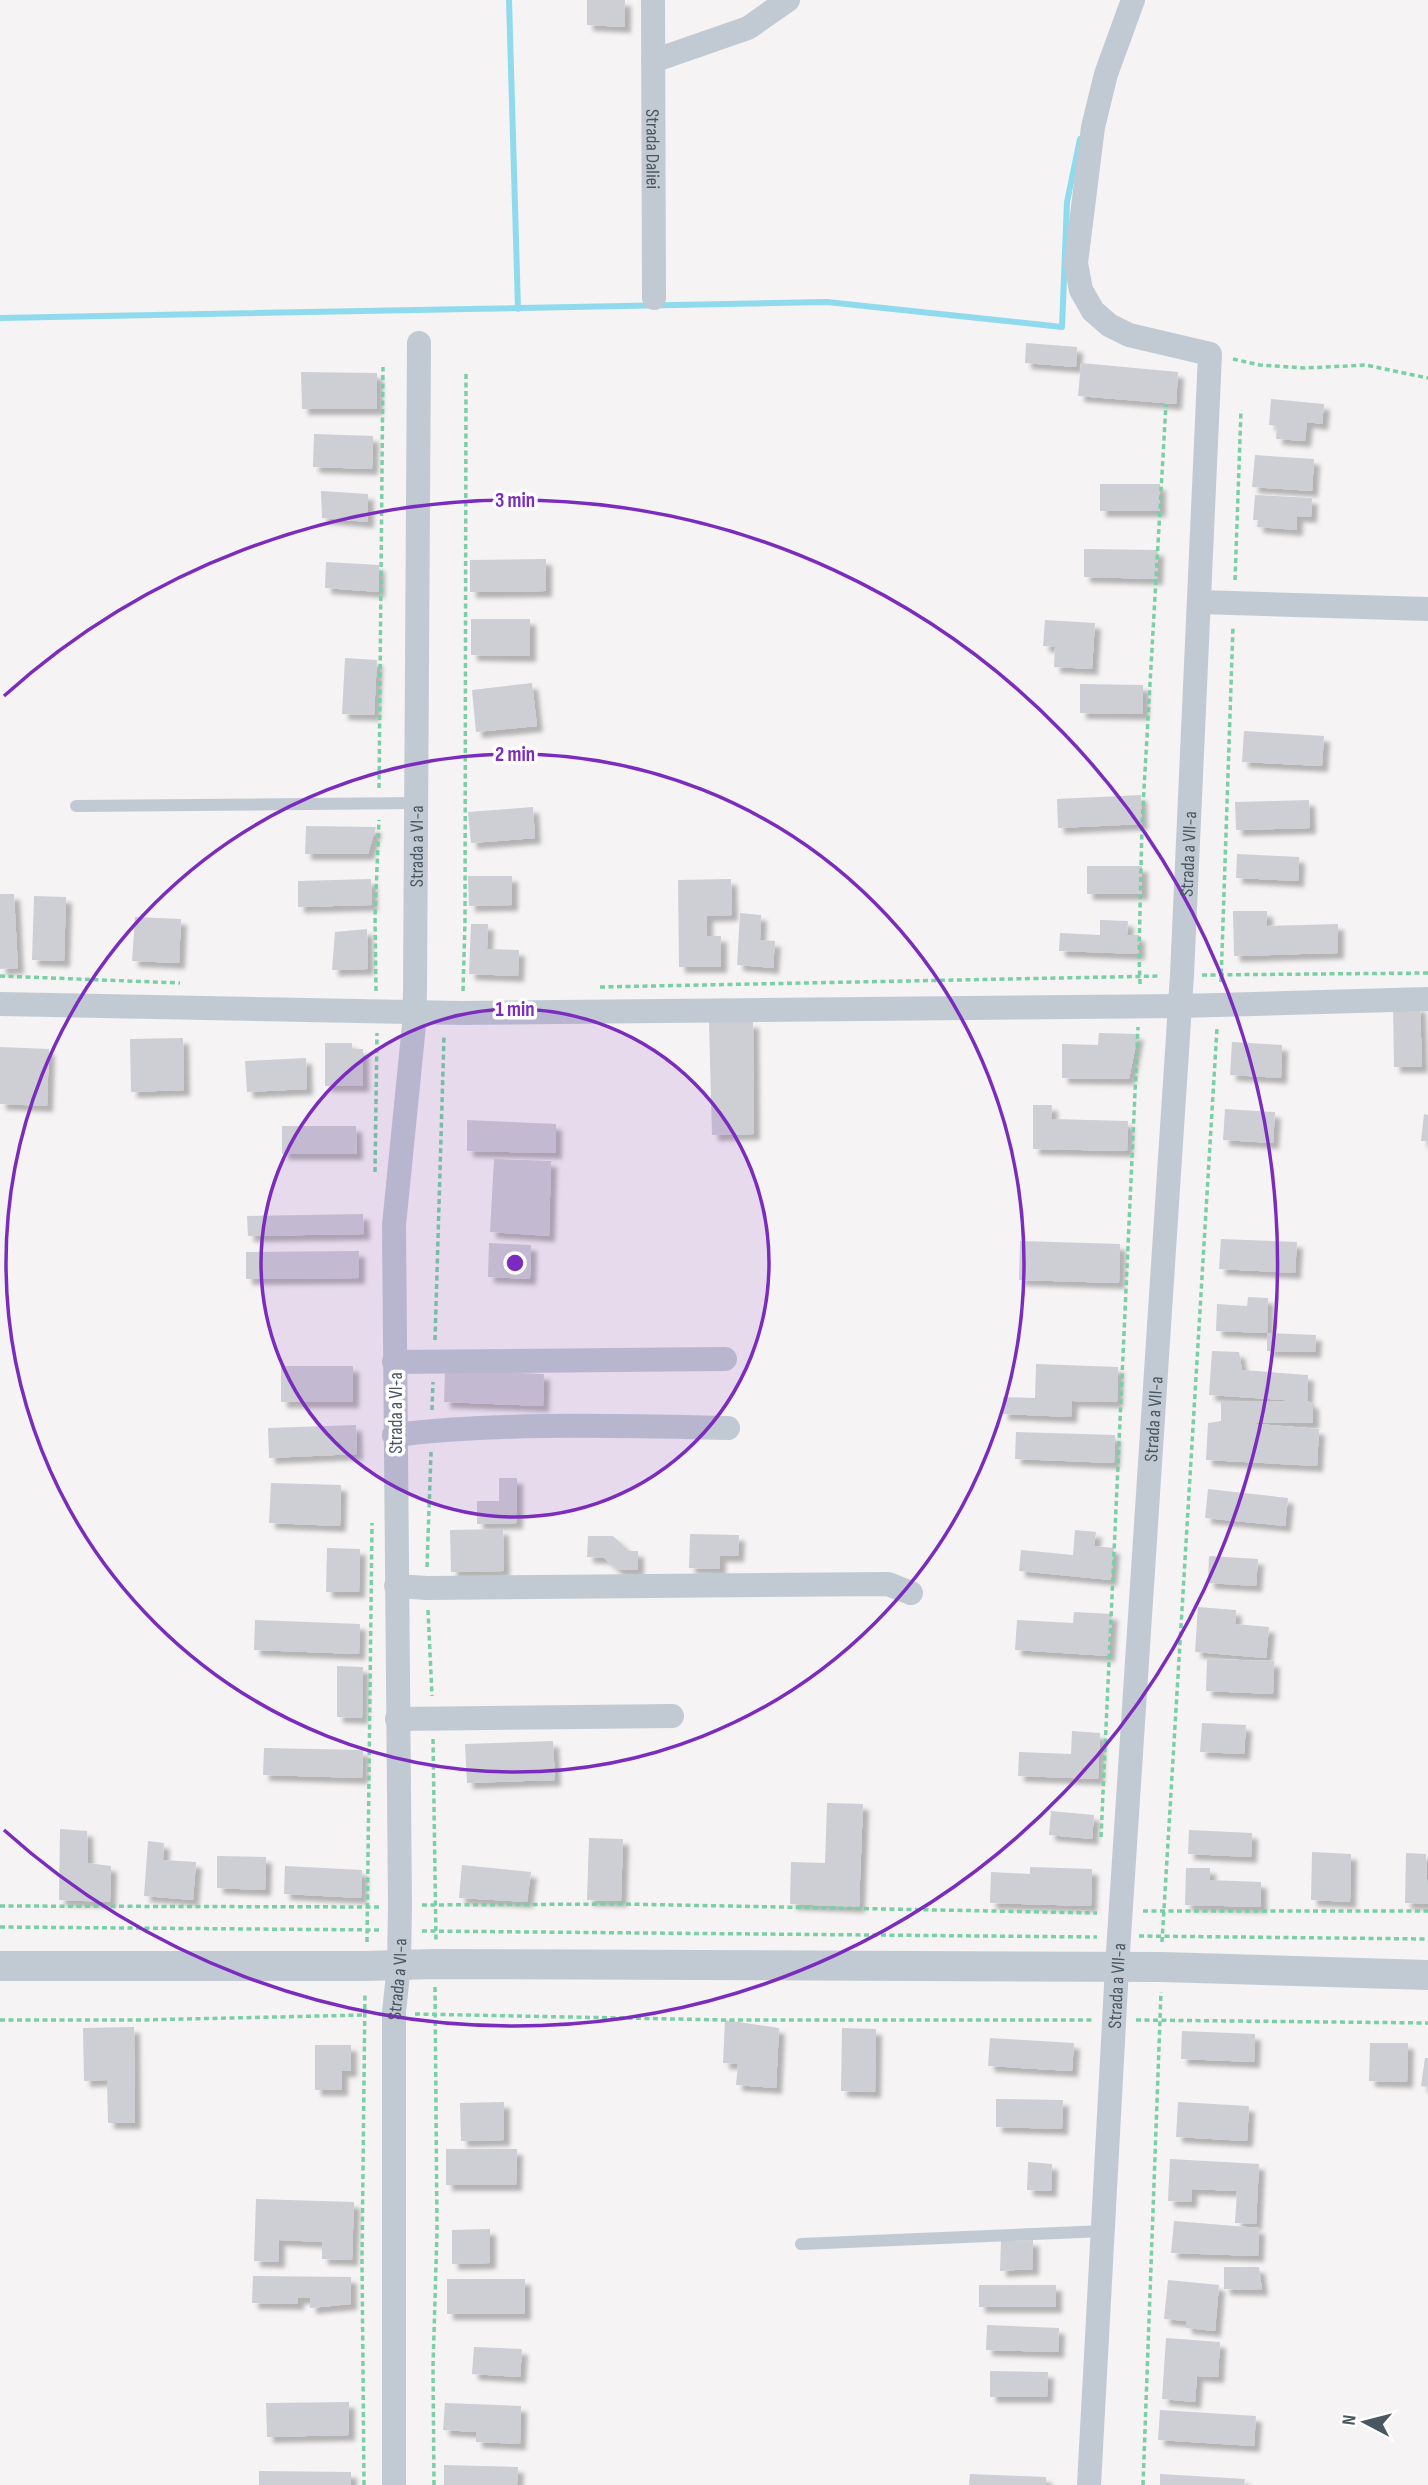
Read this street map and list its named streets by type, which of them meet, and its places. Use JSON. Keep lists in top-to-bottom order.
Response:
{
  "streets": {
    "street": ["Strada Daliei", "Strada a VI-a", "Strada a VII-a"]
  },
  "north": "left",
  "rings": ["3 min", "2 min", "1 min"]
}
